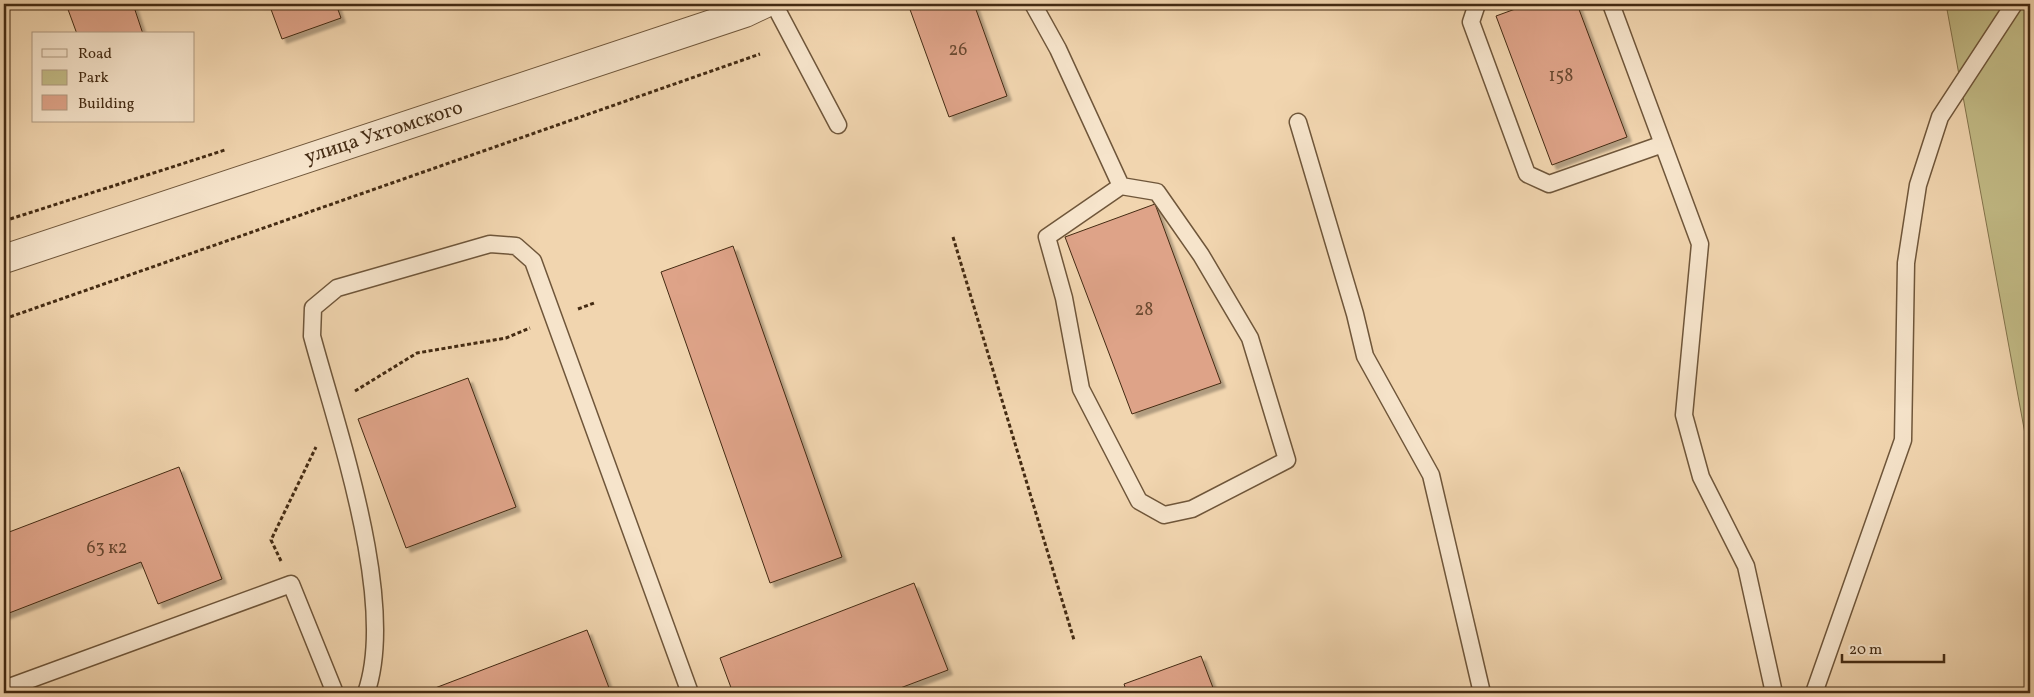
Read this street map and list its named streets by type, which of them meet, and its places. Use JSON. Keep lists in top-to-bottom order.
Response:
{
  "streets": {
    "street": ["улица Ухтомского"]
  },
  "house_numbers": [
    "26",
    "158",
    "28",
    "63 к2"
  ],
  "legend": ["Road", "Park", "Building"],
  "scale_bar": "20 m"
}
